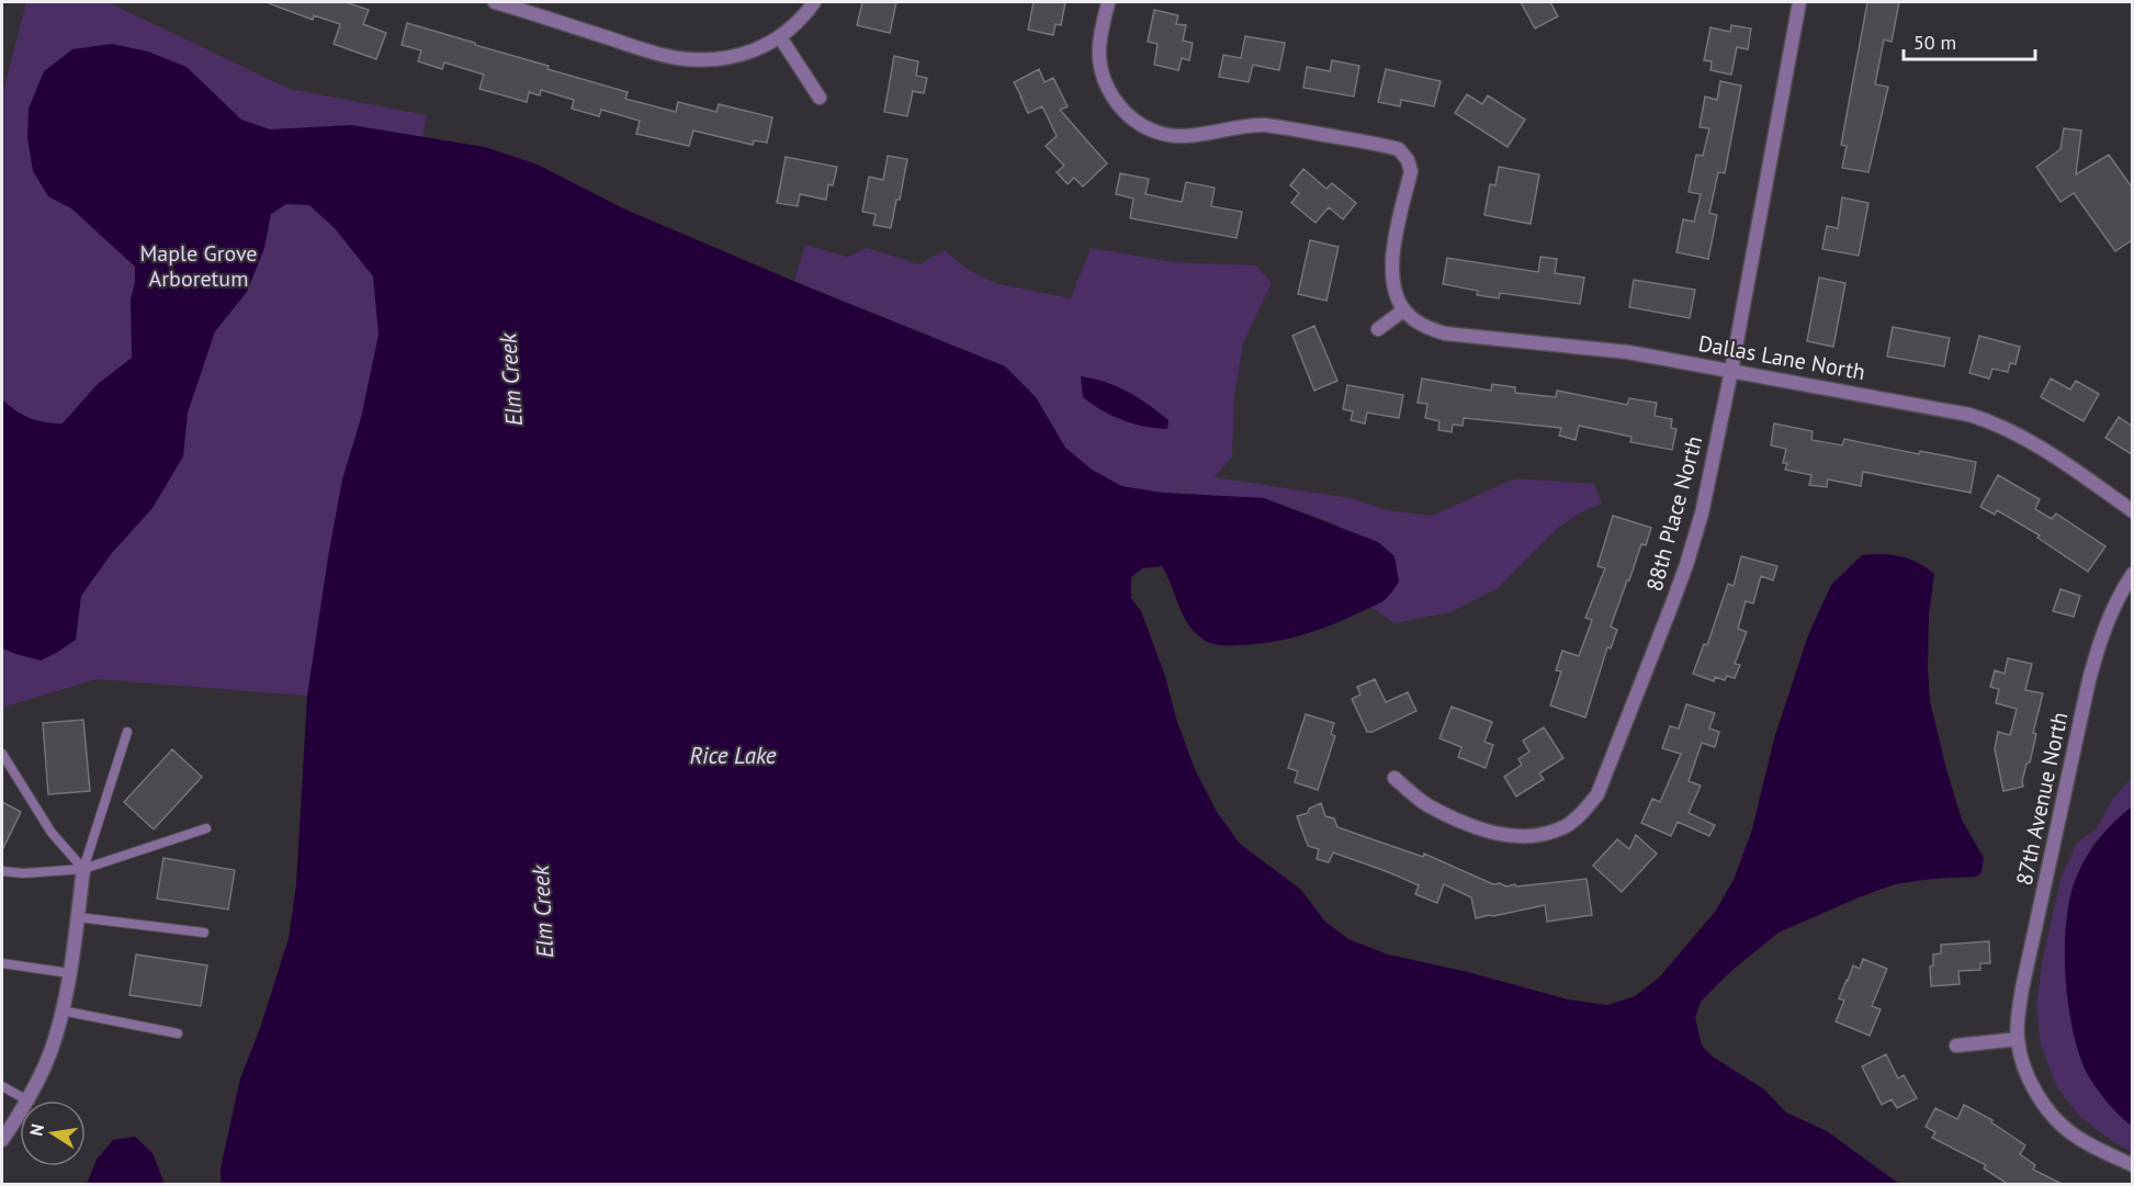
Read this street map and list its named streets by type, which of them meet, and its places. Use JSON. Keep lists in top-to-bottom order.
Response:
{
  "streets": {
    "street": ["Dallas Lane North", "88th Place North", "87th Avenue North"]
  },
  "crossings": [
    ["Dallas Lane North", "88th Place North"]
  ],
  "water": ["Elm Creek", "Rice Lake"],
  "parks": ["Maple Grove Arboretum"],
  "scale_bar": "50 m",
  "north": "left"
}
